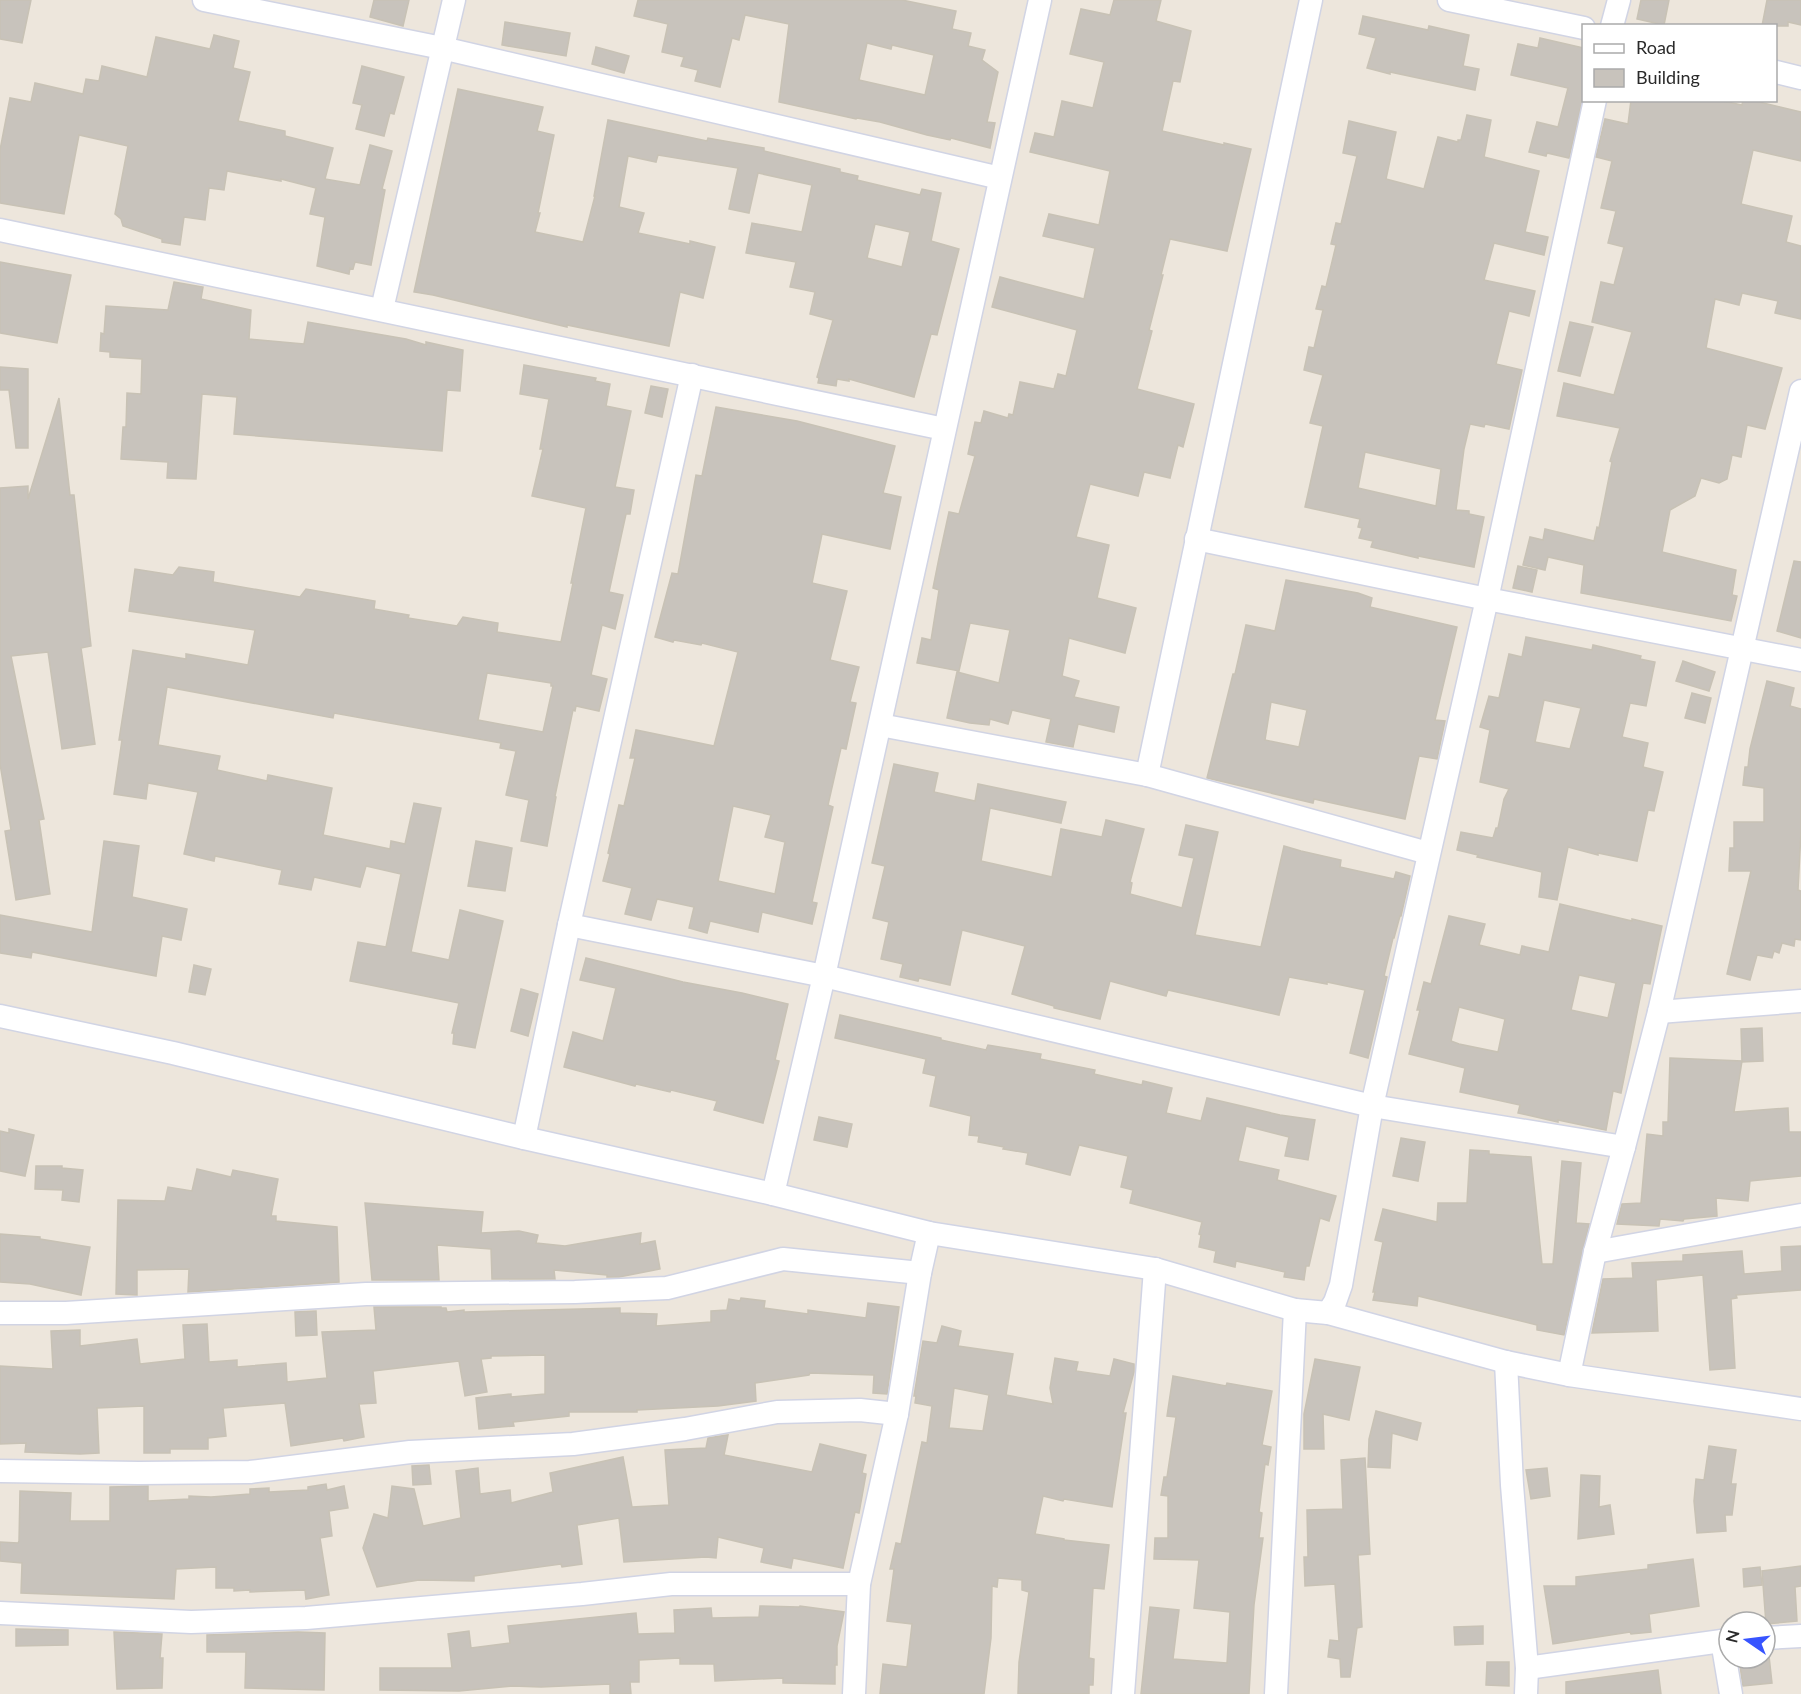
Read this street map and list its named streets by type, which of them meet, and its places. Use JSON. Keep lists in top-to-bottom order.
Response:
{
  "legend": ["Road", "Building"],
  "north": "left"
}
